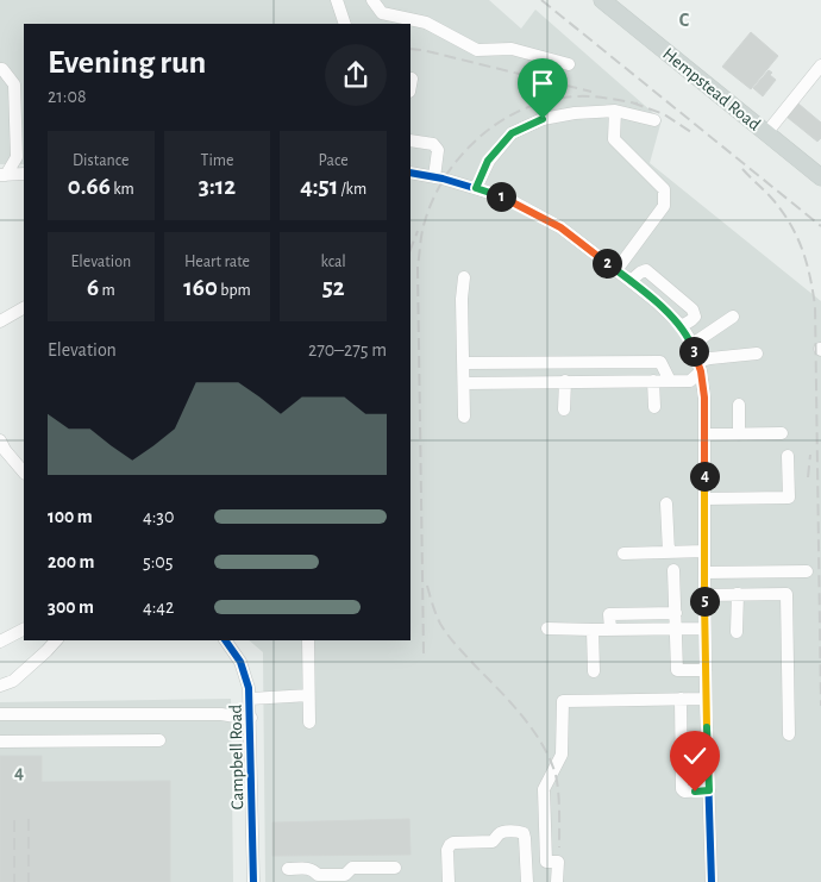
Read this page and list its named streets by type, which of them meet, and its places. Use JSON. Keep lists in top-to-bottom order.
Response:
{
  "streets": {
    "main road": ["Hempstead Road"],
    "street": ["Campbell Road"]
  },
  "page": {
    "heading": ["Evening run", "21:08"],
    "stats": [
      ["Distance", "0.66 km"],
      ["Time", "3:12"],
      ["Pace", "4:51 /km"],
      ["Elevation", "6 m"],
      ["Heart rate", "160 bpm"],
      ["kcal", "52"]
    ],
    "pins": [
      "1",
      "2",
      "3",
      "4",
      "5"
    ],
    "chart": ["Elevation", "270–275 m"],
    "list": [
      {
        "name": "100 m",
        "note": "4:30"
      },
      {
        "name": "200 m",
        "note": "5:05"
      },
      {
        "name": "300 m",
        "note": "4:42"
      }
    ]
  },
  "grid": {
    "columns": ["C"],
    "rows": ["4"]
  }
}
